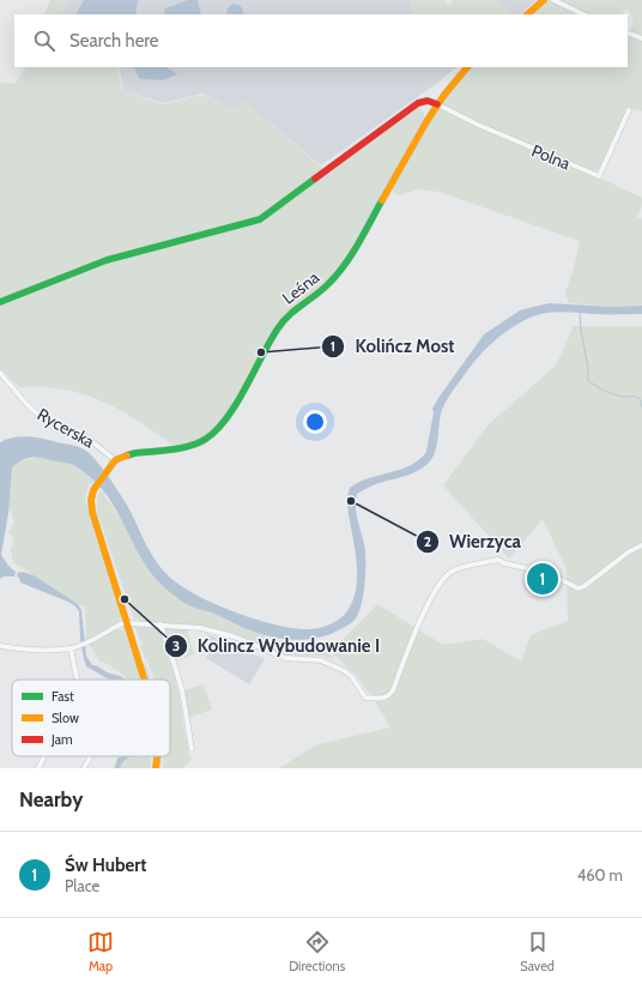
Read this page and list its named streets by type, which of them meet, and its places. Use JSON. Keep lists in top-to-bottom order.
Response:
{
  "streets": {
    "street": ["Polna", "Leśna", "Rycerska"]
  },
  "crossings": [
    ["Polna", "Leśna"],
    ["Leśna", "Rycerska"]
  ],
  "places": ["Kolińcz Most", "Wierzyca", "Kolincz Wybudowanie I"],
  "legend": ["Fast", "Slow", "Jam"],
  "page": {
    "search": "Search here",
    "pins": "1",
    "heading": "Nearby",
    "list": [
      {
        "mark": "1",
        "name": "Św Hubert",
        "note": "Place",
        "value": "460 m"
      }
    ],
    "nav": ["Map", "Directions", "Saved"]
  }
}
